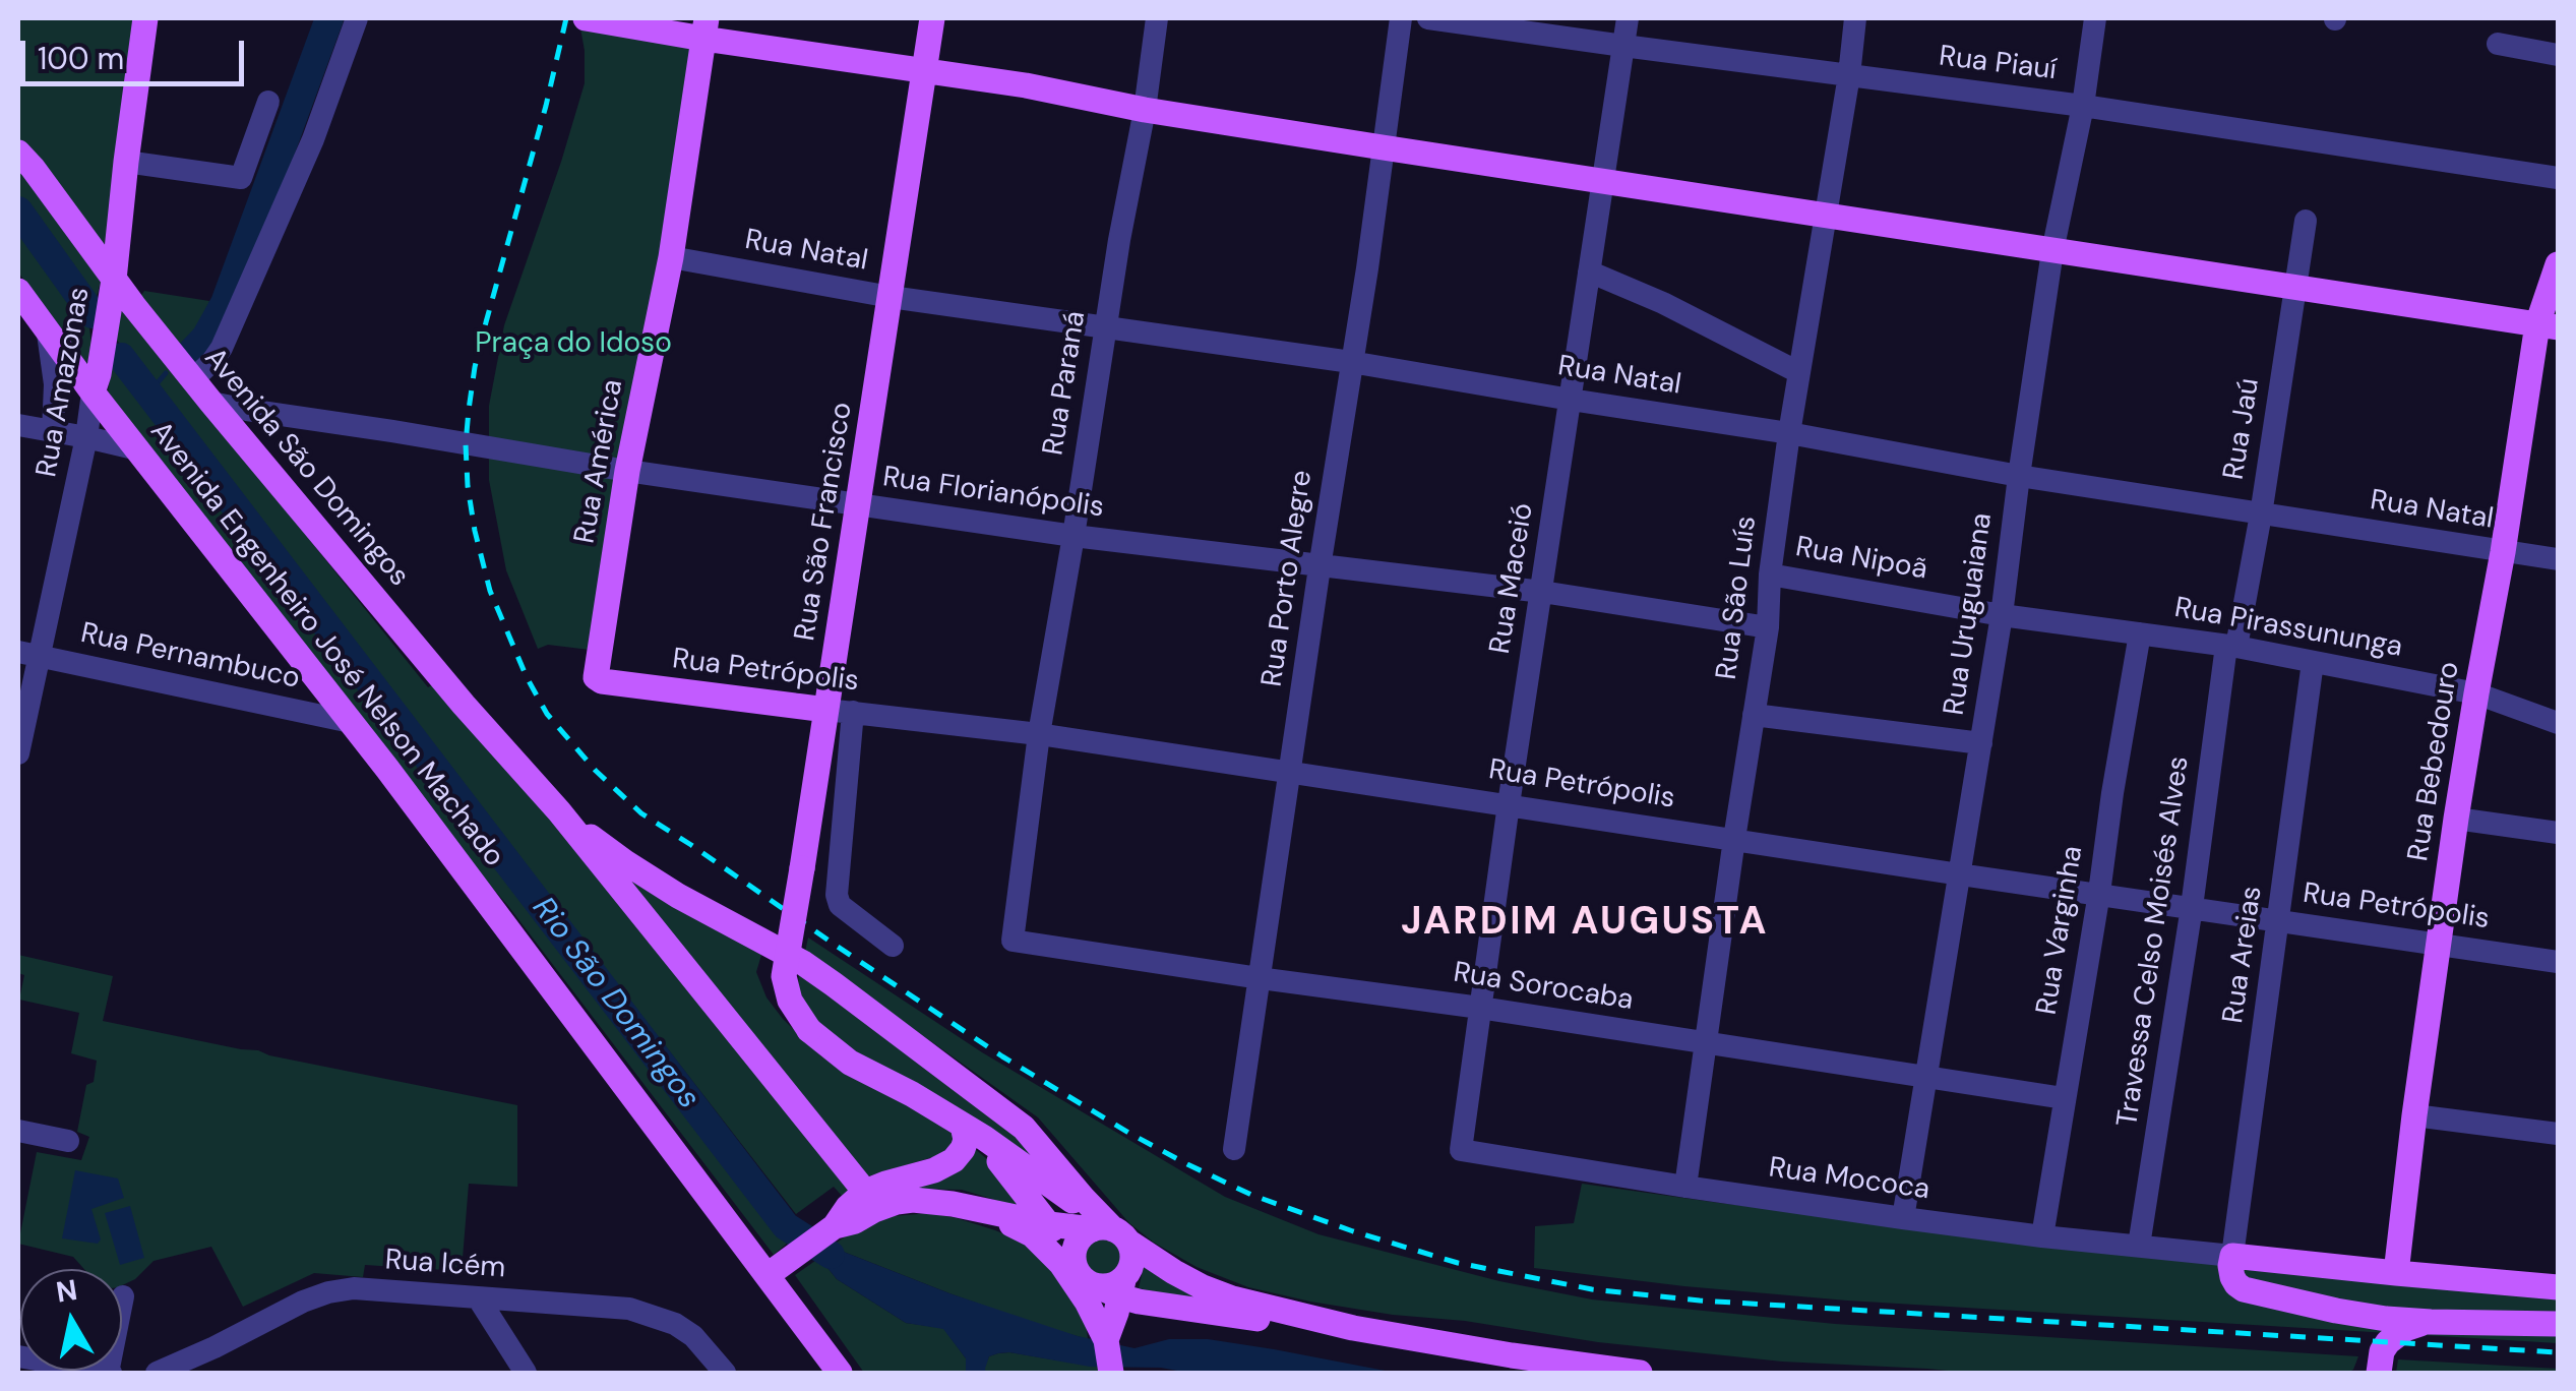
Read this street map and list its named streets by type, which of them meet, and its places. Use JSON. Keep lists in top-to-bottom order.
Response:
{
  "streets": {
    "main road": [
      "Rua Amazonas",
      "Rua América",
      "Avenida São Domingos",
      "Rua São Francisco",
      "Avenida Engenheiro José Nelson Machado",
      "Rua Petrópolis",
      "Rua Bebedouro",
      "Rua Mococa"
    ],
    "street": [
      "Rua Piauí",
      "Rua Natal",
      "Rua Paraná",
      "Rua Jaú",
      "Rua Florianópolis",
      "Rua Nipoã",
      "Rua Porto Alegre",
      "Rua Maceió",
      "Rua São Luís",
      "Rua Uruguaiana",
      "Rua Pirassununga",
      "Rua Pernambuco",
      "Rua Varginha",
      "Travessa Celso Moisés Alves",
      "Rua Areias",
      "Rua Sorocaba",
      "Rua Icém"
    ]
  },
  "crossings": [
    ["Rua Piauí", "Rua Maceió"],
    ["Rua Piauí", "Rua São Luís"],
    ["Rua Piauí", "Rua Uruguaiana"],
    ["Rua Natal", "Rua Paraná"],
    ["Rua Natal", "Rua Jaú"],
    ["Rua Natal", "Rua América"],
    ["Rua Natal", "Rua São Francisco"],
    ["Rua Natal", "Rua Porto Alegre"],
    ["Rua Natal", "Rua Maceió"],
    ["Rua Natal", "Rua São Luís"],
    ["Rua Natal", "Rua Uruguaiana"],
    ["Rua Natal", "Rua Bebedouro"],
    ["Rua Amazonas", "Avenida São Domingos"],
    ["Rua Amazonas", "Avenida Engenheiro José Nelson Machado"],
    ["Rua Amazonas", "Rua Pernambuco"],
    ["Rua Paraná", "Rua Florianópolis"],
    ["Rua Paraná", "Rua Petrópolis"],
    ["Rua Paraná", "Rua Sorocaba"],
    ["Rua Jaú", "Rua Pirassununga"],
    ["Rua Jaú", "Travessa Celso Moisés Alves"],
    ["Rua América", "Rua Florianópolis"],
    ["Rua América", "Rua Petrópolis"],
    ["Avenida São Domingos", "Rua Florianópolis"],
    ["Avenida São Domingos", "Rua São Francisco"],
    ["Rua Florianópolis", "Rua São Francisco"],
    ["Rua Florianópolis", "Rua Porto Alegre"],
    ["Rua Florianópolis", "Rua Maceió"],
    ["Rua Florianópolis", "Rua São Luís"],
    ["Rua São Francisco", "Rua Petrópolis"],
    ["Rua Nipoã", "Rua São Luís"],
    ["Rua Nipoã", "Rua Uruguaiana"],
    ["Rua Nipoã", "Rua Pirassununga"],
    ["Rua Porto Alegre", "Rua Petrópolis"],
    ["Rua Porto Alegre", "Rua Sorocaba"],
    ["Rua Maceió", "Rua Petrópolis"],
    ["Rua Maceió", "Rua Sorocaba"],
    ["Rua Maceió", "Rua Mococa"],
    ["Rua São Luís", "Rua Petrópolis"],
    ["Rua São Luís", "Rua Sorocaba"],
    ["Rua São Luís", "Rua Mococa"],
    ["Rua Uruguaiana", "Rua Pirassununga"],
    ["Rua Uruguaiana", "Rua Petrópolis"],
    ["Rua Uruguaiana", "Rua Sorocaba"],
    ["Rua Uruguaiana", "Rua Mococa"],
    ["Rua Pirassununga", "Rua Bebedouro"],
    ["Rua Pirassununga", "Rua Varginha"],
    ["Rua Pirassununga", "Travessa Celso Moisés Alves"],
    ["Rua Pirassununga", "Rua Areias"],
    ["Avenida Engenheiro José Nelson Machado", "Rua Pernambuco"],
    ["Rua Petrópolis", "Rua Bebedouro"],
    ["Rua Petrópolis", "Rua Varginha"],
    ["Rua Petrópolis", "Travessa Celso Moisés Alves"],
    ["Rua Petrópolis", "Rua Areias"],
    ["Rua Bebedouro", "Rua Mococa"],
    ["Rua Varginha", "Rua Sorocaba"],
    ["Rua Varginha", "Rua Mococa"],
    ["Travessa Celso Moisés Alves", "Rua Mococa"],
    ["Rua Areias", "Rua Mococa"]
  ],
  "districts": ["JARDIM AUGUSTA"],
  "water": ["Rio São Domingos"],
  "parks": ["Praça do Idoso"],
  "scale_bar": "100 m",
  "north": "top"
}
